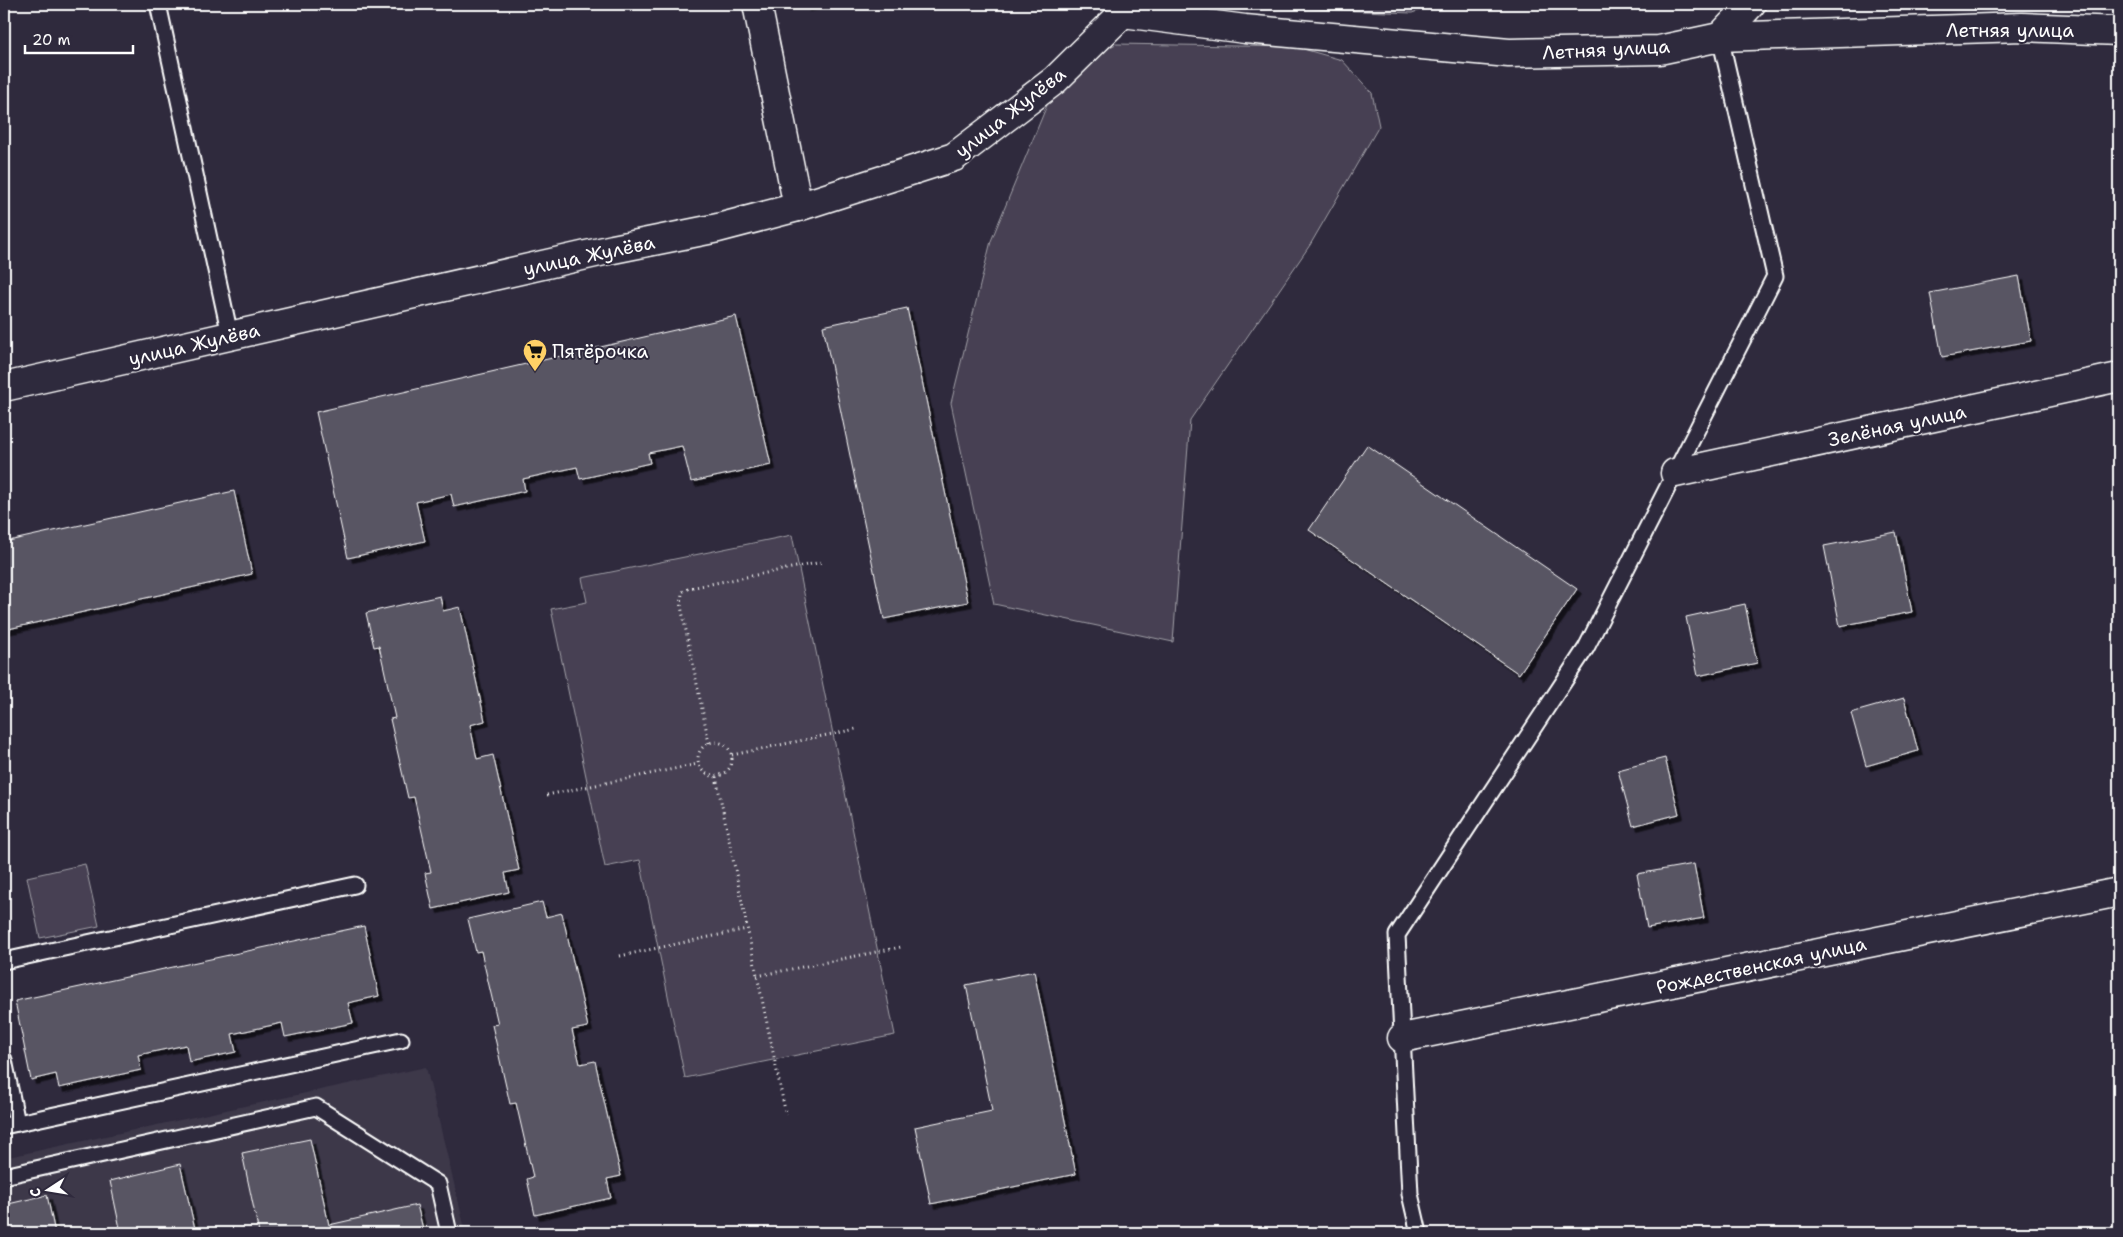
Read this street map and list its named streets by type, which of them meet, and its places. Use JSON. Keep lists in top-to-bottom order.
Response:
{
  "streets": {
    "street": [
      "Летняя улица",
      "улица Жулёва",
      "Зелёная улица",
      "Рождественская улица"
    ]
  },
  "crossings": [
    ["Летняя улица", "улица Жулёва"]
  ],
  "places": {
    "supermarket": ["Пятёрочка"]
  },
  "scale_bar": "20 m",
  "north": "left"
}
